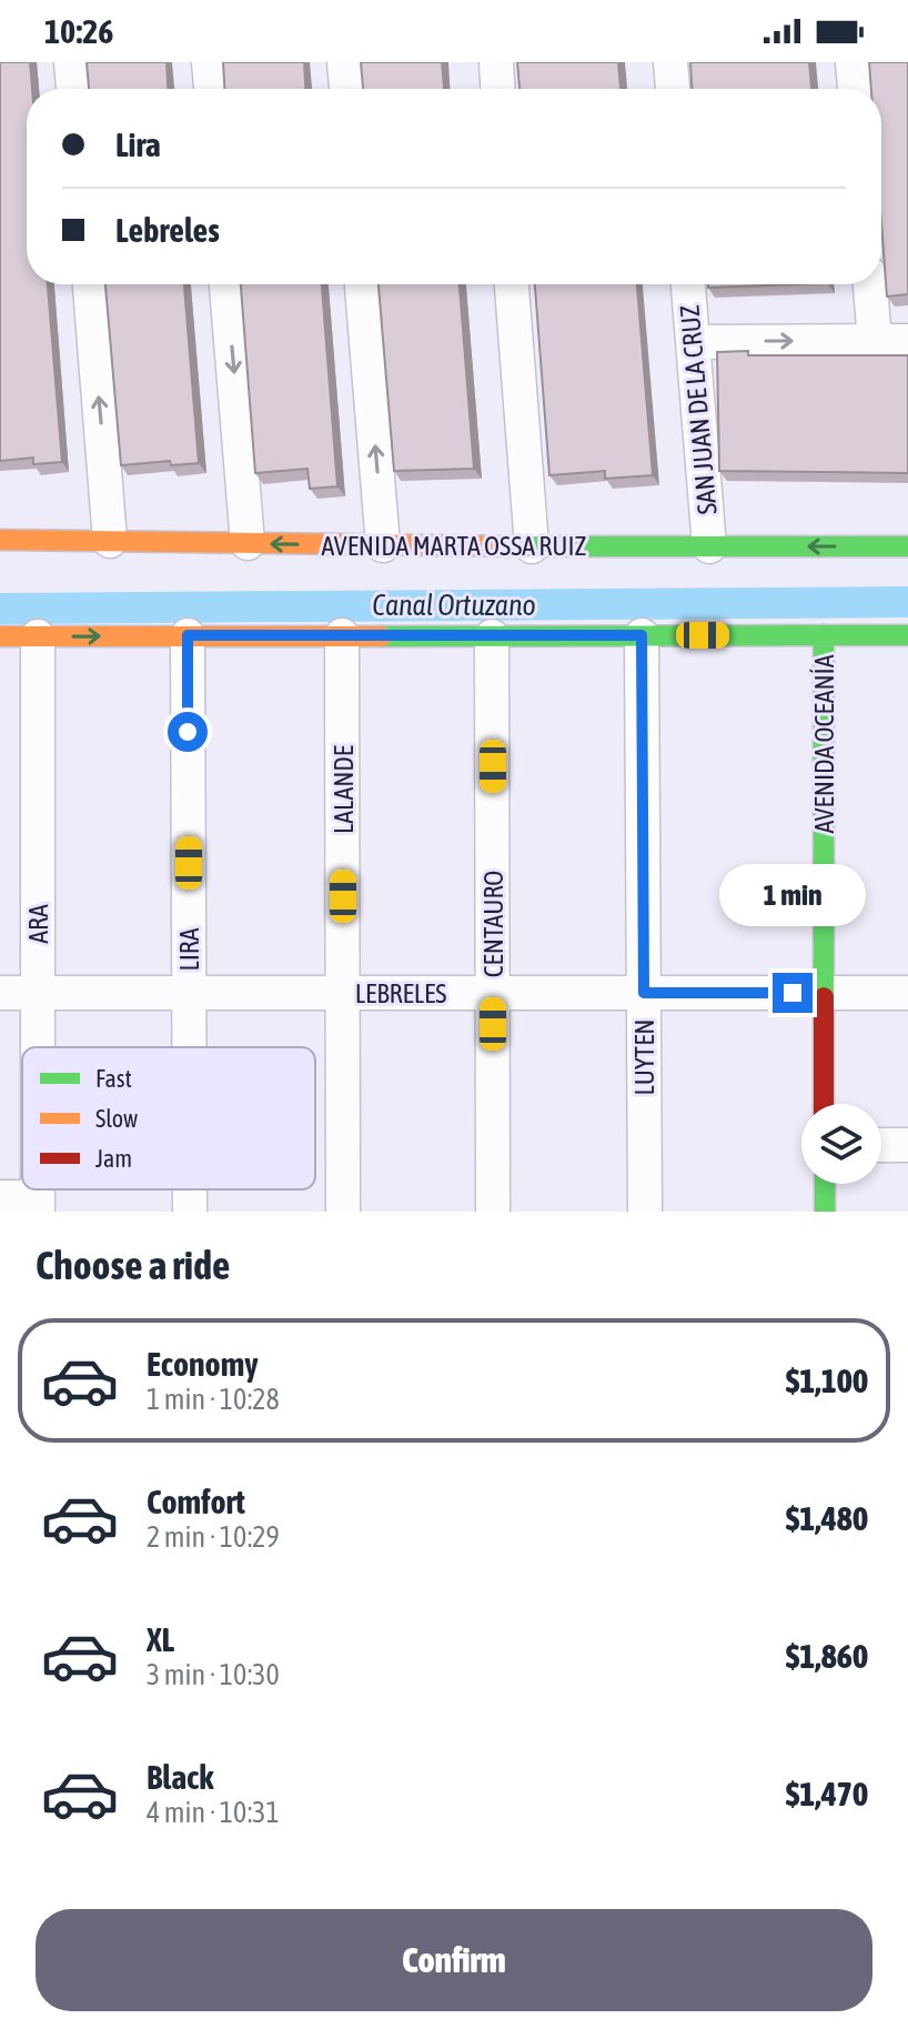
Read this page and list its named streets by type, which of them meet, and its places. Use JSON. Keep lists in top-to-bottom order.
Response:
{
  "streets": {
    "street": [
      "SAN JUAN DE LA CRUZ",
      "AVENIDA MARTA OSSA RUIZ",
      "AVENIDA OCEANÍA",
      "LALANDE",
      "ARA",
      "CENTAURO",
      "LIRA",
      "LEBRELES",
      "LUYTEN"
    ]
  },
  "crossings": [
    ["SAN JUAN DE LA CRUZ", "AVENIDA MARTA OSSA RUIZ"],
    ["AVENIDA OCEANÍA", "LEBRELES"],
    ["LALANDE", "LEBRELES"],
    ["ARA", "LEBRELES"],
    ["CENTAURO", "LEBRELES"],
    ["LIRA", "LEBRELES"],
    ["LEBRELES", "LUYTEN"]
  ],
  "water": ["Canal Ortuzano"],
  "legend": ["Fast", "Slow", "Jam"],
  "page": {
    "status": "10:26",
    "banner": ["Lira", "Lebreles"],
    "bubble": "1 min",
    "heading": "Choose a ride",
    "list": [
      {
        "name": "Economy",
        "note": "1 min · 10:28",
        "value": "$1,100"
      },
      {
        "name": "Comfort",
        "note": "2 min · 10:29",
        "value": "$1,480"
      },
      {
        "name": "XL",
        "note": "3 min · 10:30",
        "value": "$1,860"
      },
      {
        "name": "Black",
        "note": "4 min · 10:31",
        "value": "$1,470"
      }
    ],
    "buttons": "Confirm"
  }
}
